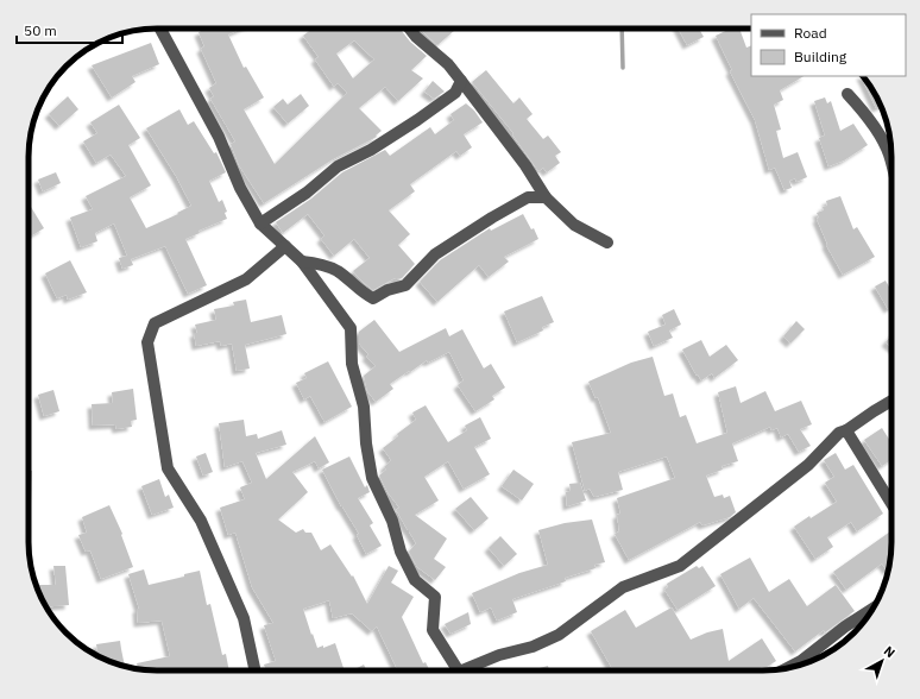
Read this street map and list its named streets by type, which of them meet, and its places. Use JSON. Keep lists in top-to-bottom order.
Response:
{
  "legend": ["Road", "Building"],
  "scale_bar": "50 m",
  "north": "top right"
}
